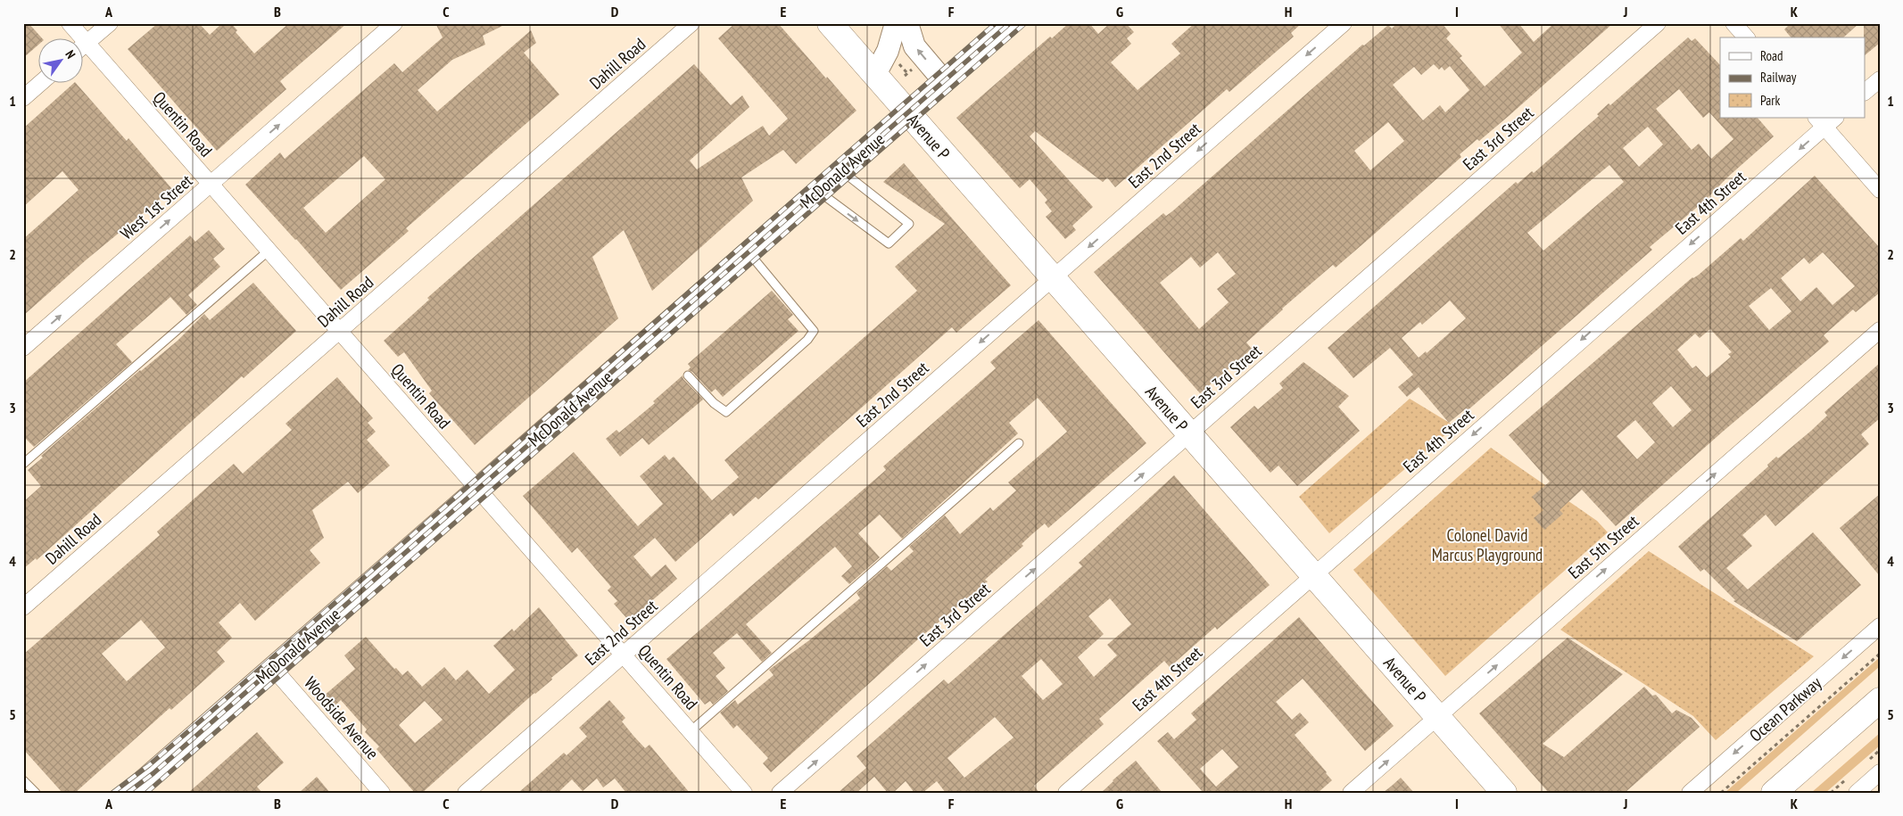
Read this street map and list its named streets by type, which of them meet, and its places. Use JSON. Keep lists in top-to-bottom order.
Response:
{
  "streets": {
    "main road": ["Avenue P", "McDonald Avenue"],
    "street": [
      "Dahill Road",
      "Quentin Road",
      "East 3rd Street",
      "East 2nd Street",
      "East 4th Street",
      "West 1st Street",
      "East 5th Street",
      "Ocean Parkway",
      "Woodside Avenue"
    ]
  },
  "crossings": [
    ["Dahill Road", "Quentin Road"],
    ["Quentin Road", "East 2nd Street"],
    ["Quentin Road", "McDonald Avenue"],
    ["Quentin Road", "West 1st Street"],
    ["Avenue P", "East 3rd Street"],
    ["Avenue P", "East 2nd Street"],
    ["Avenue P", "McDonald Avenue"],
    ["Avenue P", "East 4th Street"],
    ["Avenue P", "East 5th Street"],
    ["McDonald Avenue", "Woodside Avenue"]
  ],
  "one_way": [
    "East 3rd Street",
    "East 2nd Street",
    "East 4th Street",
    "West 1st Street",
    "East 5th Street",
    "Ocean Parkway"
  ],
  "parks": ["Colonel David Marcus Playground"],
  "legend": ["Road", "Railway", "Park"],
  "north": "top right",
  "grid": {
    "columns": [
      "A",
      "B",
      "C",
      "D",
      "E",
      "F",
      "G",
      "H",
      "I",
      "J",
      "K"
    ],
    "rows": [
      "1",
      "2",
      "3",
      "4",
      "5"
    ]
  }
}
